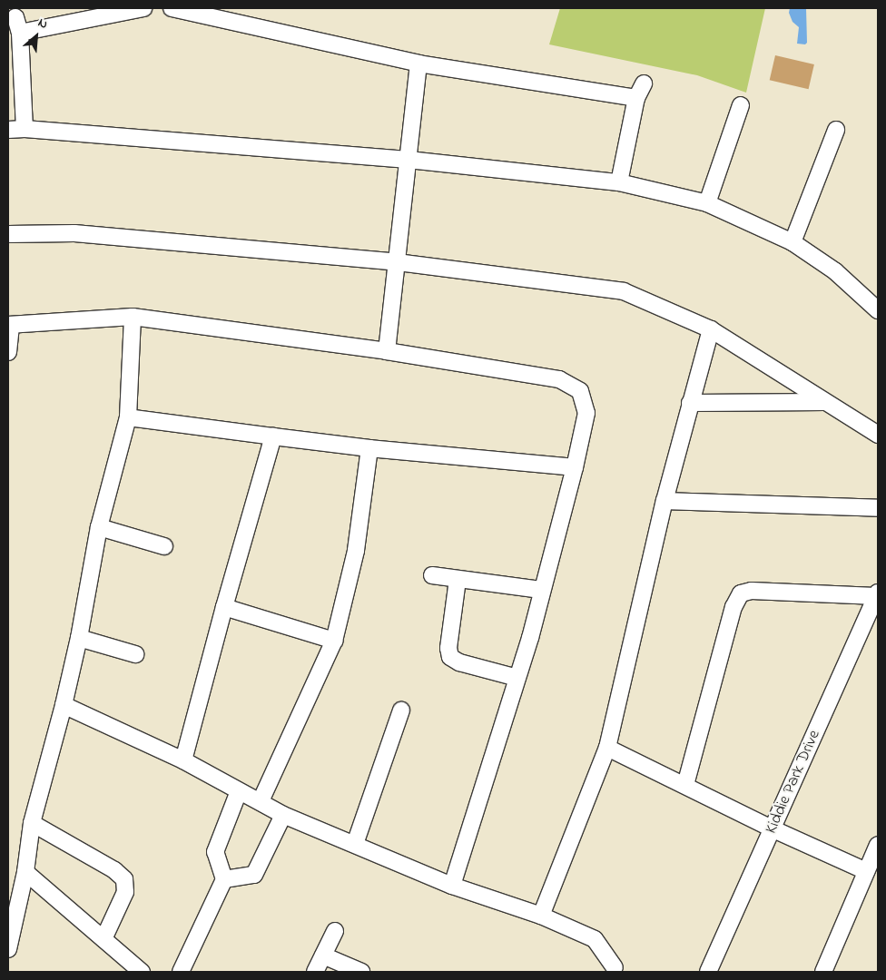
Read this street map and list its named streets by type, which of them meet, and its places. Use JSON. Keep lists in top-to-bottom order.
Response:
{
  "streets": {
    "street": ["Kiddie Park Drive"]
  },
  "north": "top right"
}
